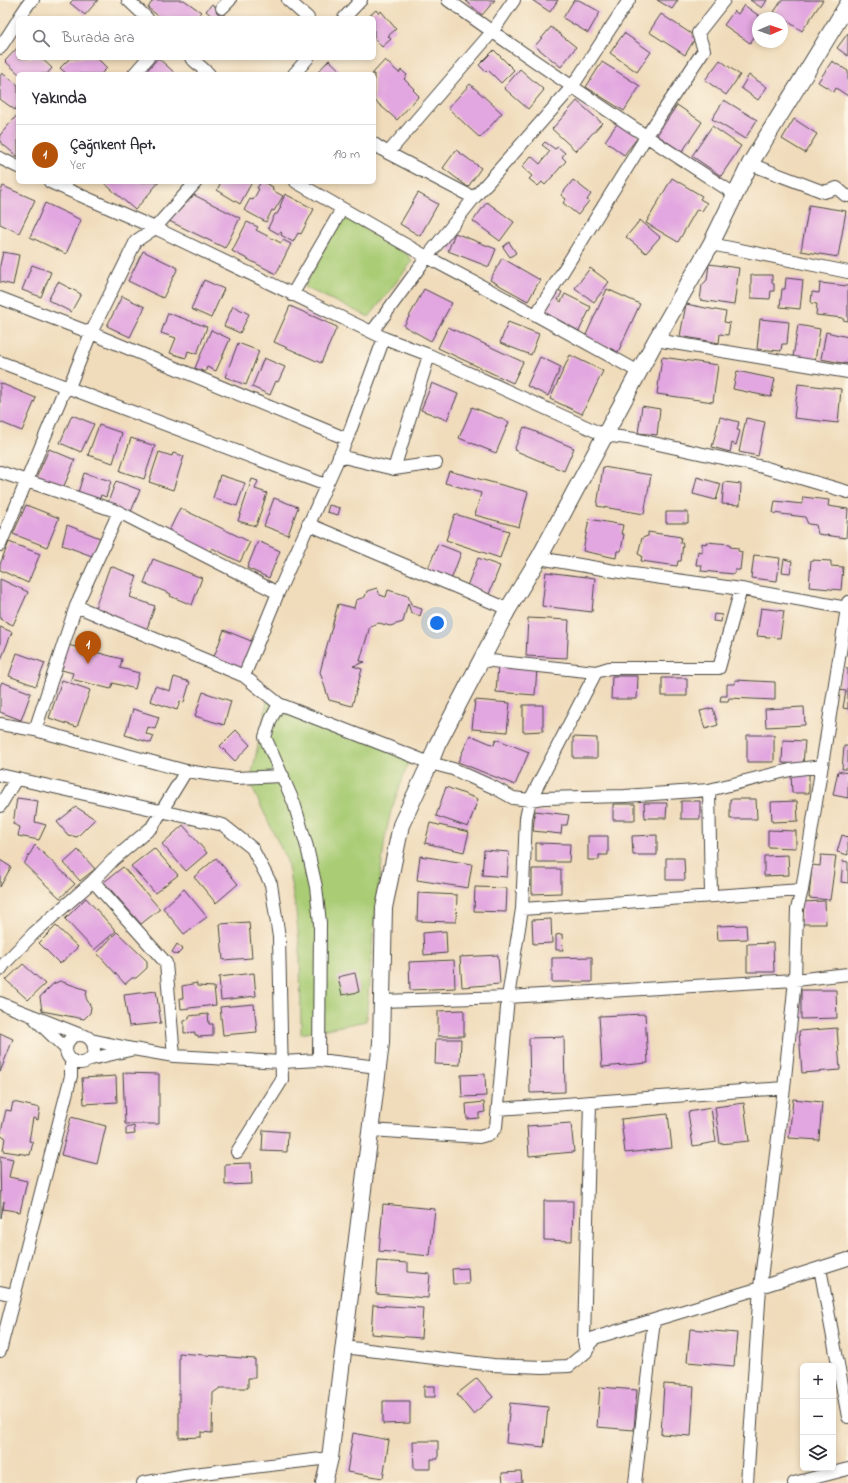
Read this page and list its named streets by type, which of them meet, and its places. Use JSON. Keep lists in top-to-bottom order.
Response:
{
  "north": "right",
  "page": {
    "search": "Burada ara",
    "heading": "Yakında",
    "list": [
      {
        "mark": "1",
        "name": "Çağrıkent Apt.",
        "note": "Yer",
        "value": "190 m"
      }
    ],
    "pins": "1",
    "map_buttons": ["+", "−"]
  }
}
